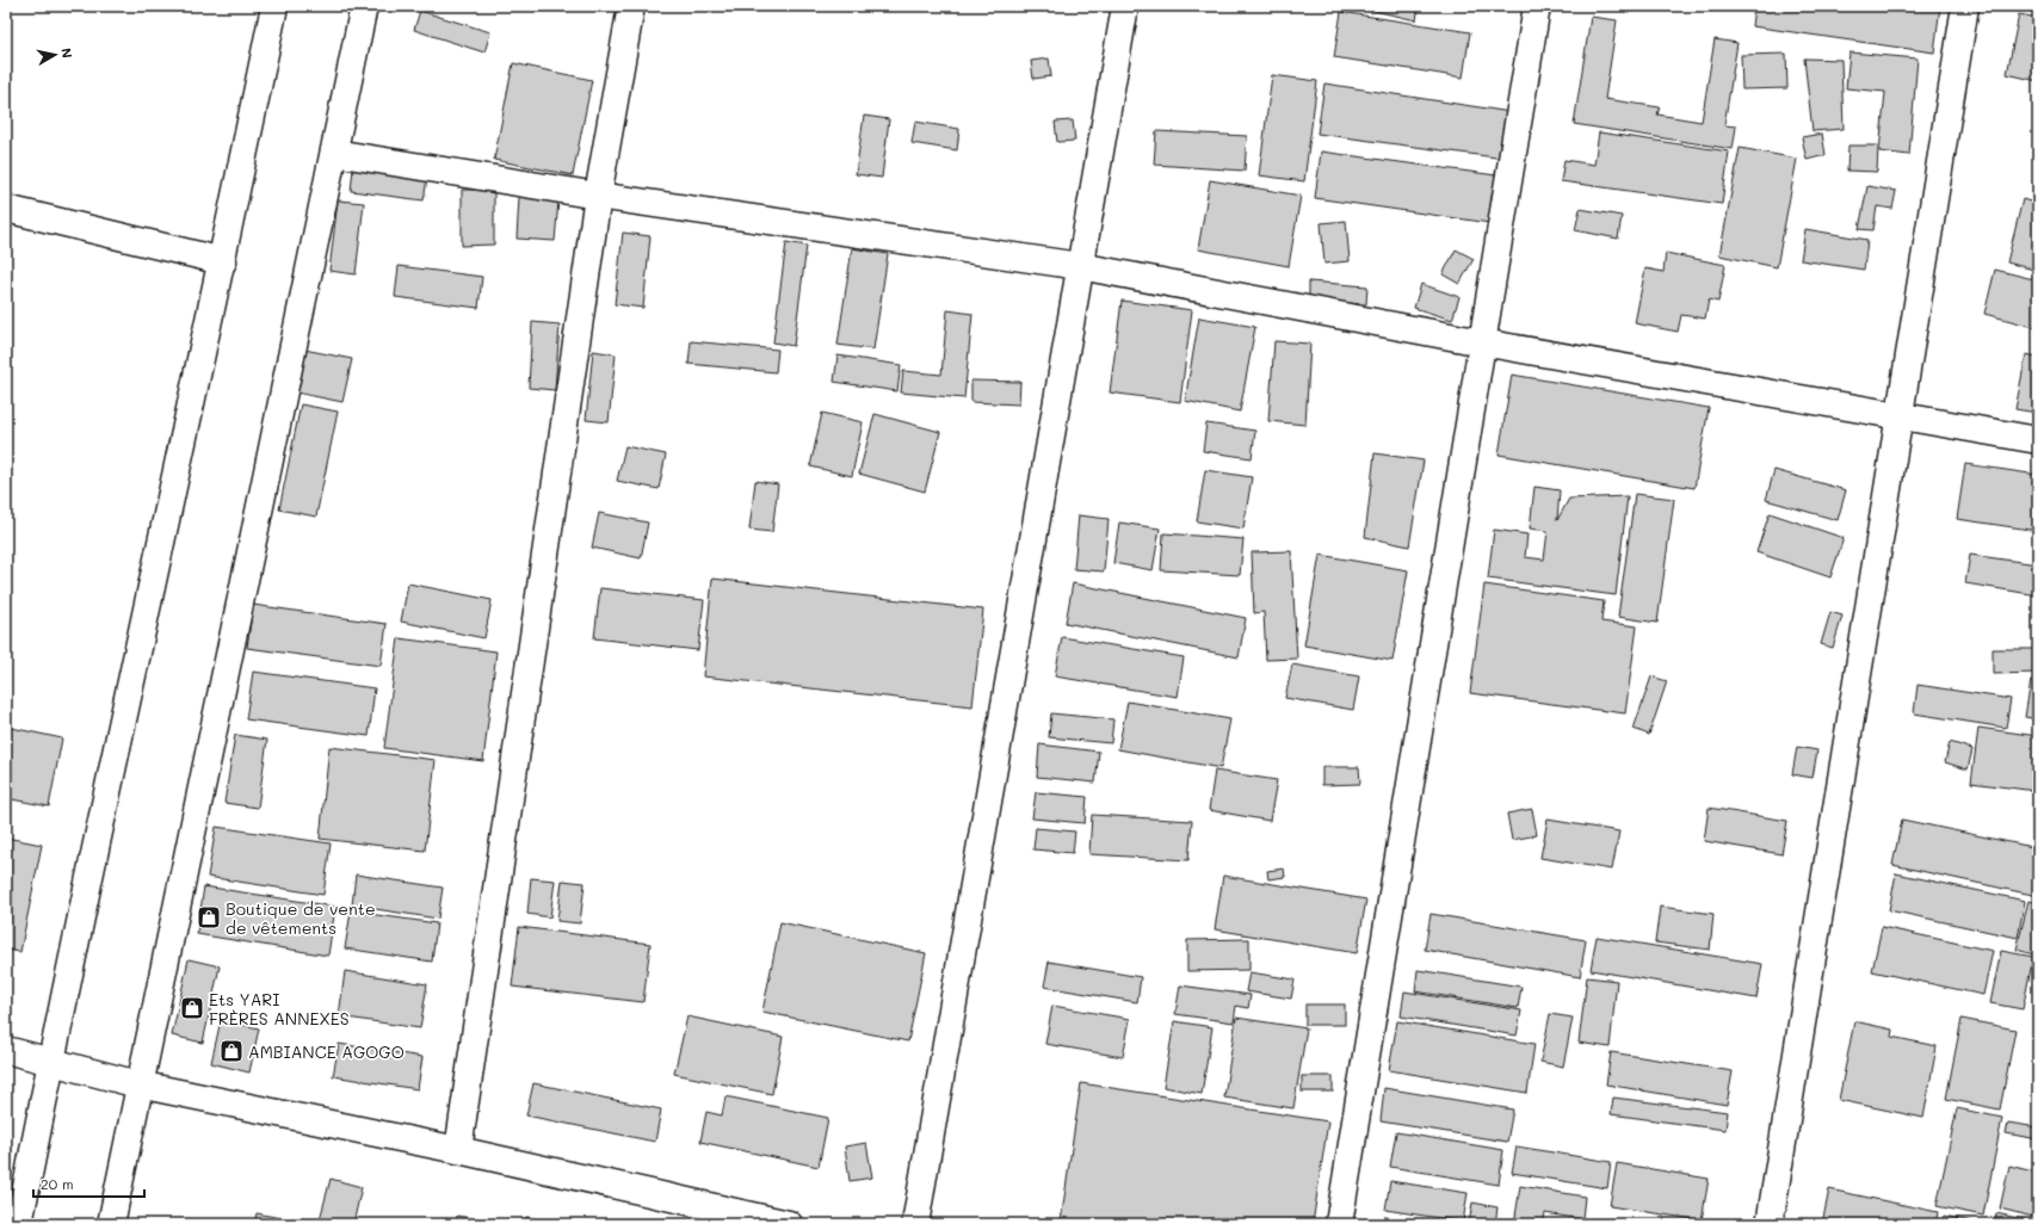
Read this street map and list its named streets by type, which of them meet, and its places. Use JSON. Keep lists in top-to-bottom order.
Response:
{
  "places": {
    "shop": ["Boutique de vente de vêtements", "Ets YARI FRÈRES ANNEXES", "AMBIANCE AGOGO"]
  },
  "scale_bar": "20 m",
  "north": "right"
}
